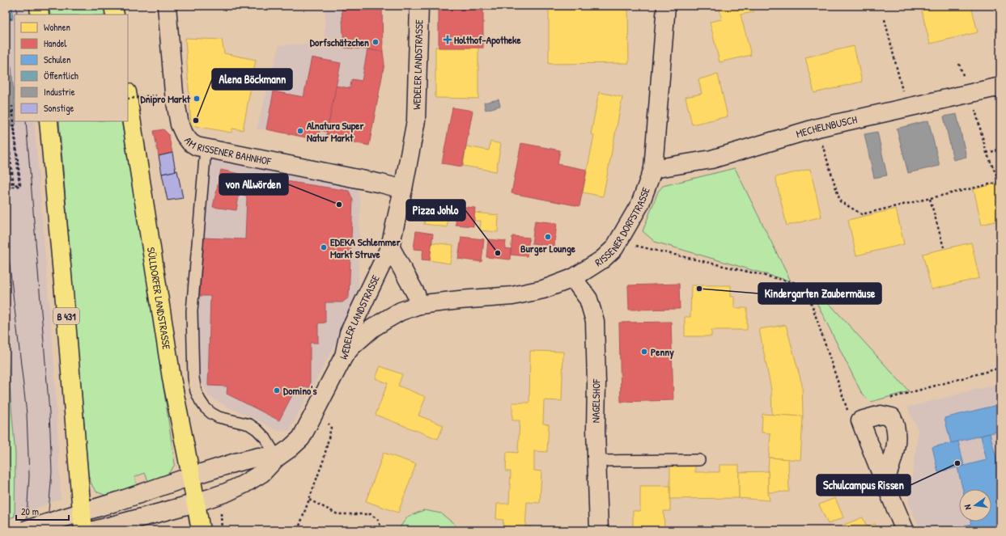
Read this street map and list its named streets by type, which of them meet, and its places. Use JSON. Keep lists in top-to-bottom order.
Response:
{
  "streets": {
    "main road": ["SÜLLDORFER LANDSTRASSE", "B 431"],
    "street": [
      "WEDELER LANDSTRASSE",
      "MECHELNBUSCH",
      "AM RISSENER BAHNHOF",
      "RISSENER DORFSTRASSE",
      "NAGELSHOF"
    ]
  },
  "crossings": [
    ["WEDELER LANDSTRASSE", "AM RISSENER BAHNHOF"],
    ["WEDELER LANDSTRASSE", "RISSENER DORFSTRASSE"],
    ["WEDELER LANDSTRASSE", "SÜLLDORFER LANDSTRASSE"],
    ["MECHELNBUSCH", "RISSENER DORFSTRASSE"],
    ["RISSENER DORFSTRASSE", "NAGELSHOF"]
  ],
  "places": {
    "health": ["Holthof-Apotheke"],
    "other": [
      "Dorfschätzchen",
      "Dnipro Markt",
      "Alena Böckmann",
      "Alnatura Super Natur Markt",
      "von Allwörden",
      "Burger Lounge",
      "EDEKA Schlemmer Markt Struve",
      "Pizza Johlo",
      "Kindergarten Zaubermäuse",
      "Penny",
      "Domino's",
      "Schulcampus Rissen"
    ]
  },
  "legend": [
    "Wohnen",
    "Handel",
    "Schulen",
    "Öffentlich",
    "Industrie",
    "Sonstige"
  ],
  "scale_bar": "20 m",
  "north": "left"
}
